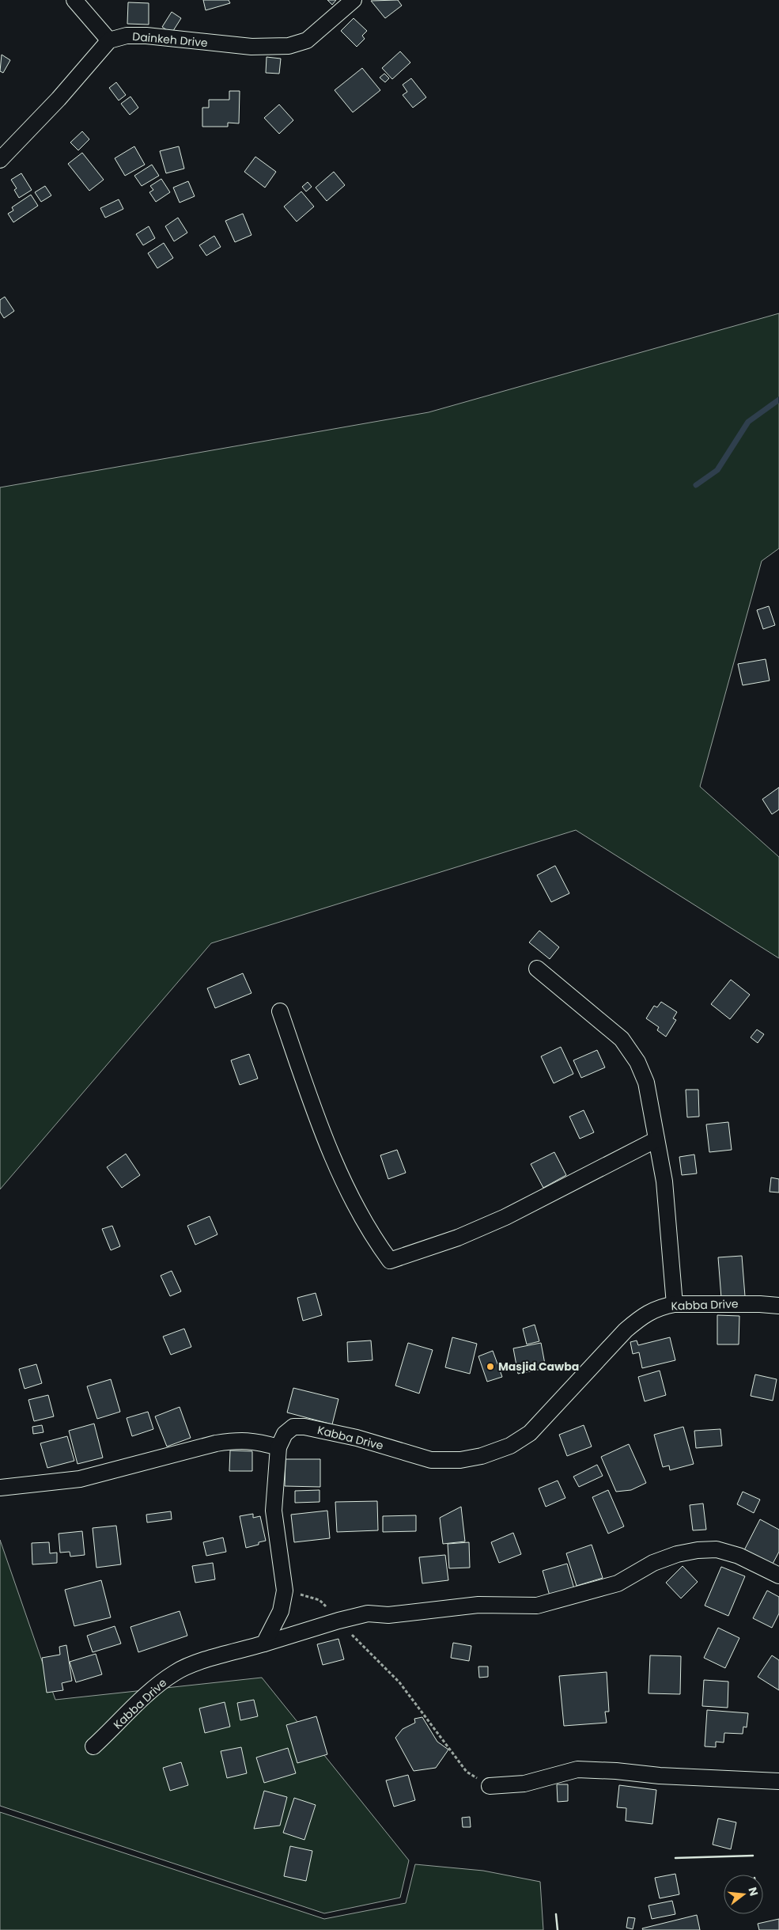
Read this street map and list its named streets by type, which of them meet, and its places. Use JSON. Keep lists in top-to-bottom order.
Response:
{
  "streets": {
    "street": ["Dainkeh Drive", "Kabba Drive"]
  },
  "places": ["Masjid Cawba"],
  "north": "right"
}
